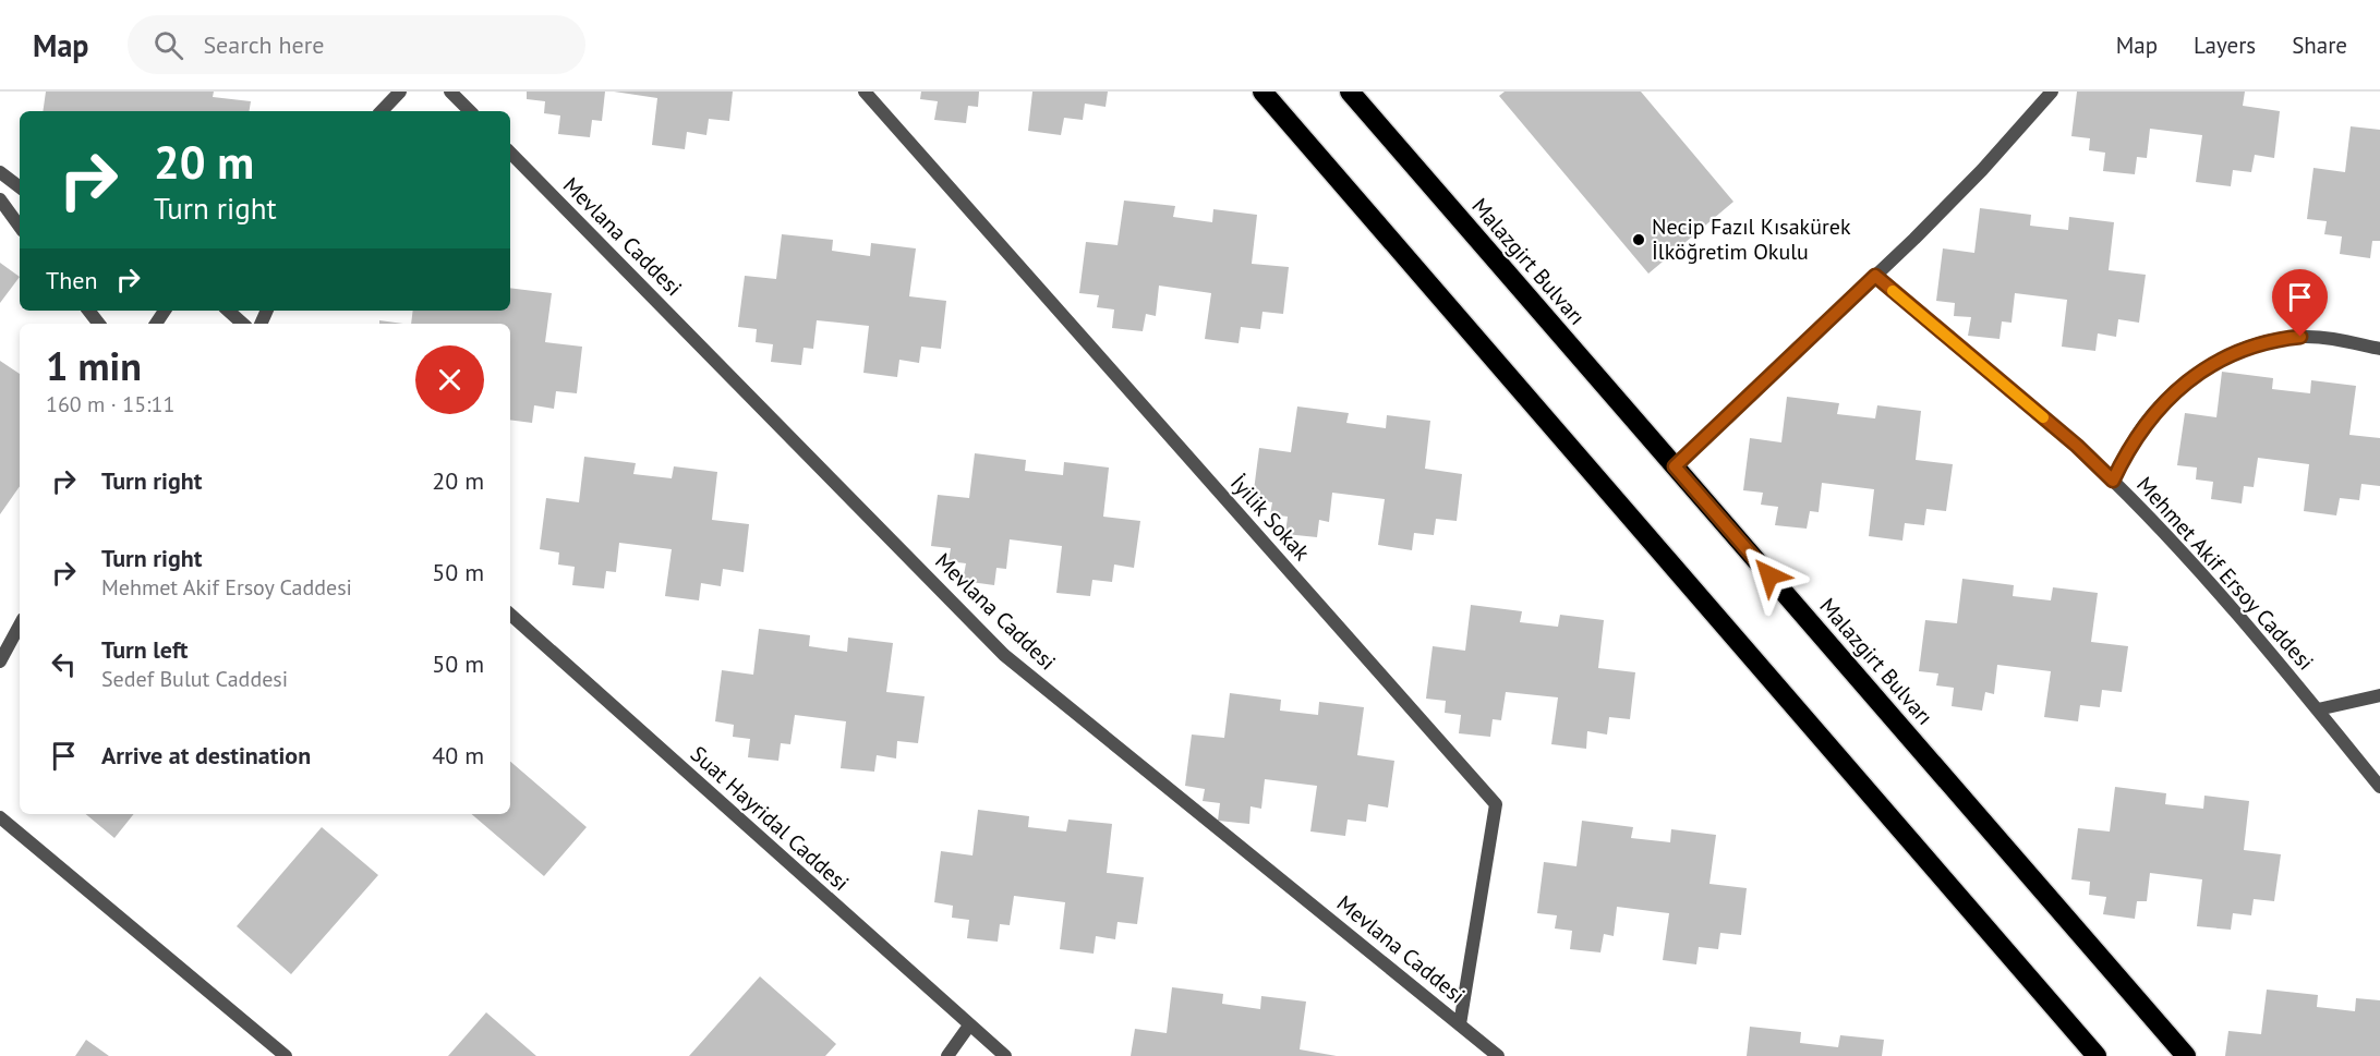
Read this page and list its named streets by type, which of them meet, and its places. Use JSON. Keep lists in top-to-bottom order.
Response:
{
  "streets": {
    "highway": ["Malazgirt Bulvarı"],
    "street": [
      "Mevlana Caddesi",
      "İyilik Sokak",
      "Mehmet Akif Ersoy Caddesi",
      "Suat Hayridal Caddesi"
    ]
  },
  "crossings": [
    ["Mevlana Caddesi", "İyilik Sokak"]
  ],
  "places": ["Necip Fazıl Kısakürek İlköğretim Okulu"],
  "page": {
    "header": "Map",
    "search": "Search here",
    "nav": ["Map", "Layers", "Share"],
    "turn": ["20 m", "Turn right"],
    "then": "Then",
    "heading": ["1 min", "160 m · 15:11"],
    "list": [
      {
        "name": "Turn right",
        "value": "20 m"
      },
      {
        "name": "Turn right",
        "note": "Mehmet Akif Ersoy Caddesi",
        "value": "50 m"
      },
      {
        "name": "Turn left",
        "note": "Sedef Bulut Caddesi",
        "value": "50 m"
      },
      {
        "name": "Arrive at destination",
        "value": "40 m"
      }
    ]
  }
}
